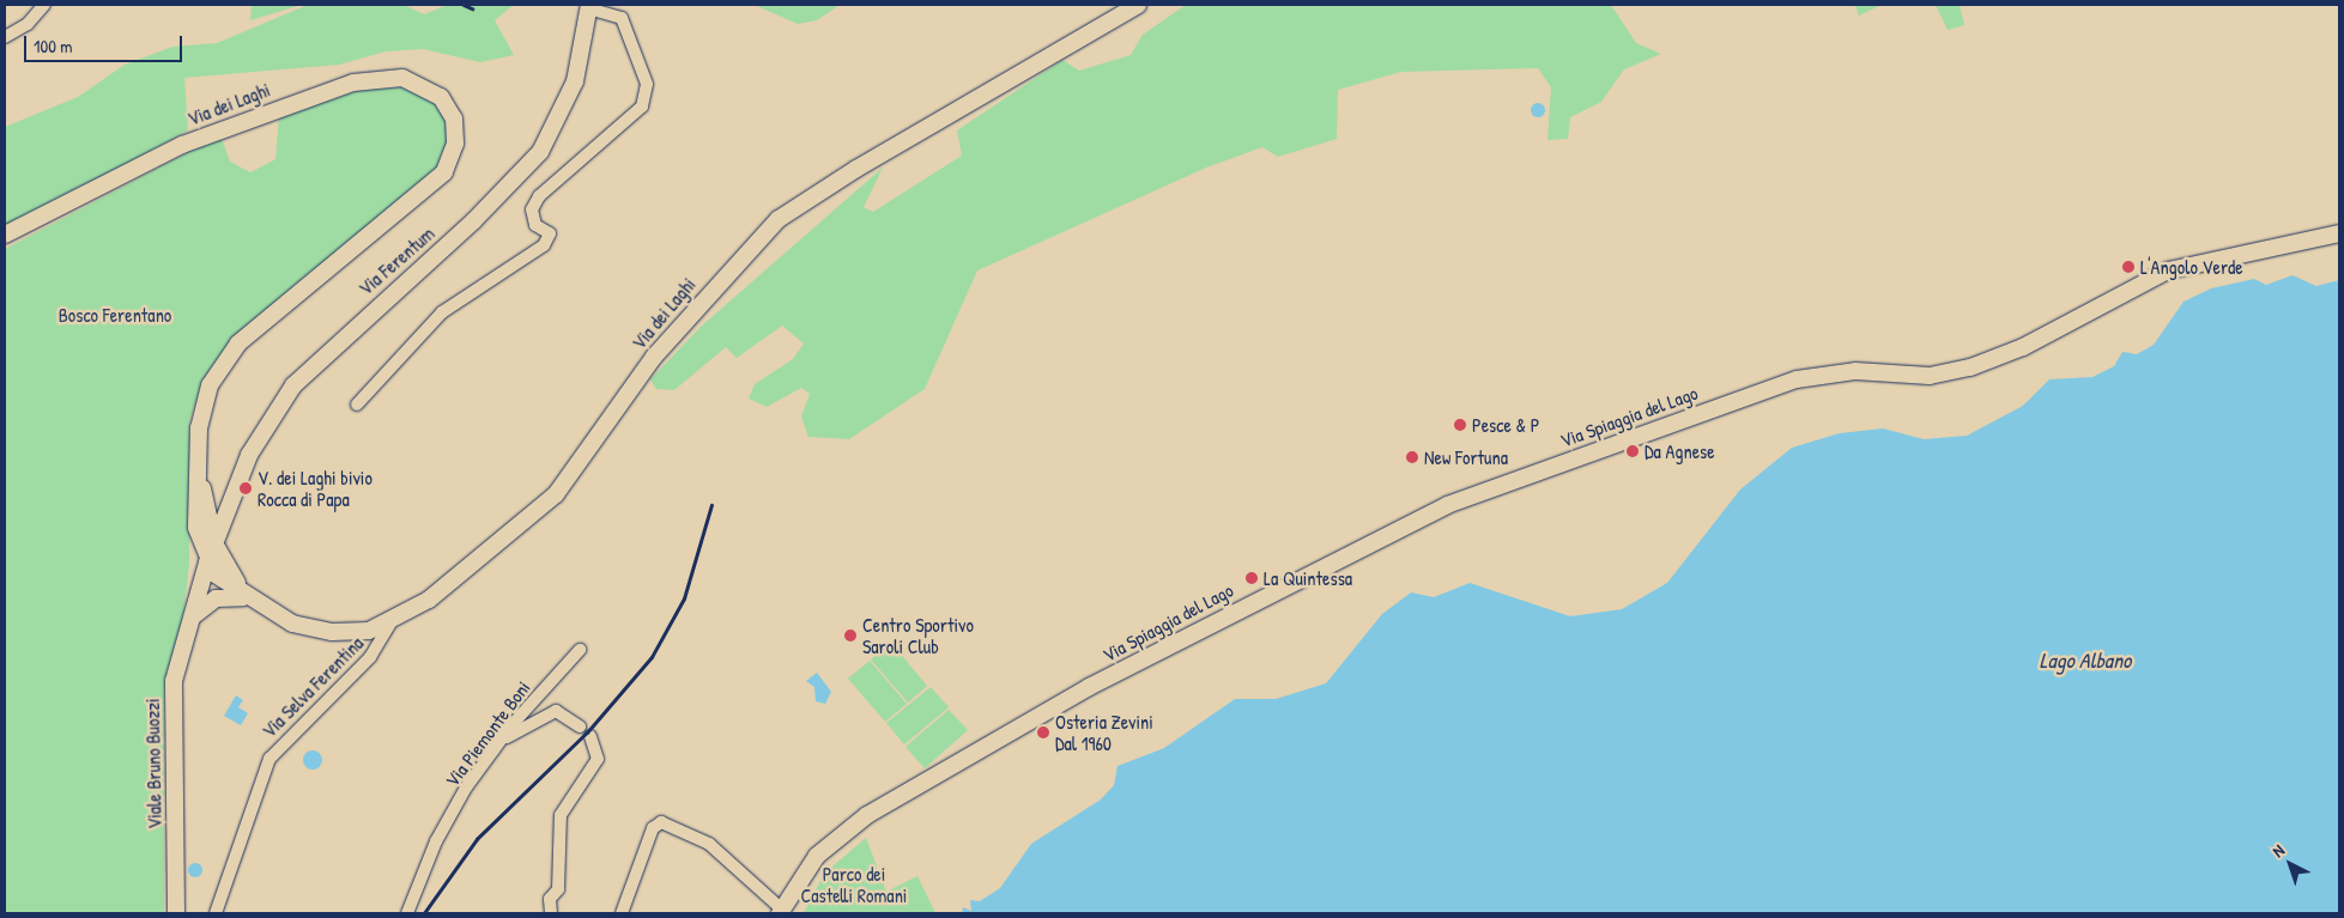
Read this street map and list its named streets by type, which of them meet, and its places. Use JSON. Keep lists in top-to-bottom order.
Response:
{
  "streets": {
    "main road": [
      "Via dei Laghi",
      "Via Ferentum",
      "Via Spiaggia del Lago",
      "Viale Bruno Buozzi"
    ],
    "street": ["Via Selva Ferentina", "Via Piemonte Boni"]
  },
  "crossings": [
    ["Via dei Laghi", "Via Ferentum"],
    ["Via dei Laghi", "Via Selva Ferentina"],
    ["Via Ferentum", "Viale Bruno Buozzi"]
  ],
  "water": ["Lago Albano"],
  "parks": ["Bosco Ferentano", "Parco dei Castelli Romani"],
  "places": [
    "L'Angolo Verde",
    "Pesce & P",
    "Da Agnese",
    "New Fortuna",
    "V. dei Laghi bivio Rocca di Papa",
    "La Quintessa",
    "Centro Sportivo Saroli Club",
    "Osteria Zevini Dal 1960"
  ],
  "scale_bar": "100 m",
  "north": "top left"
}
